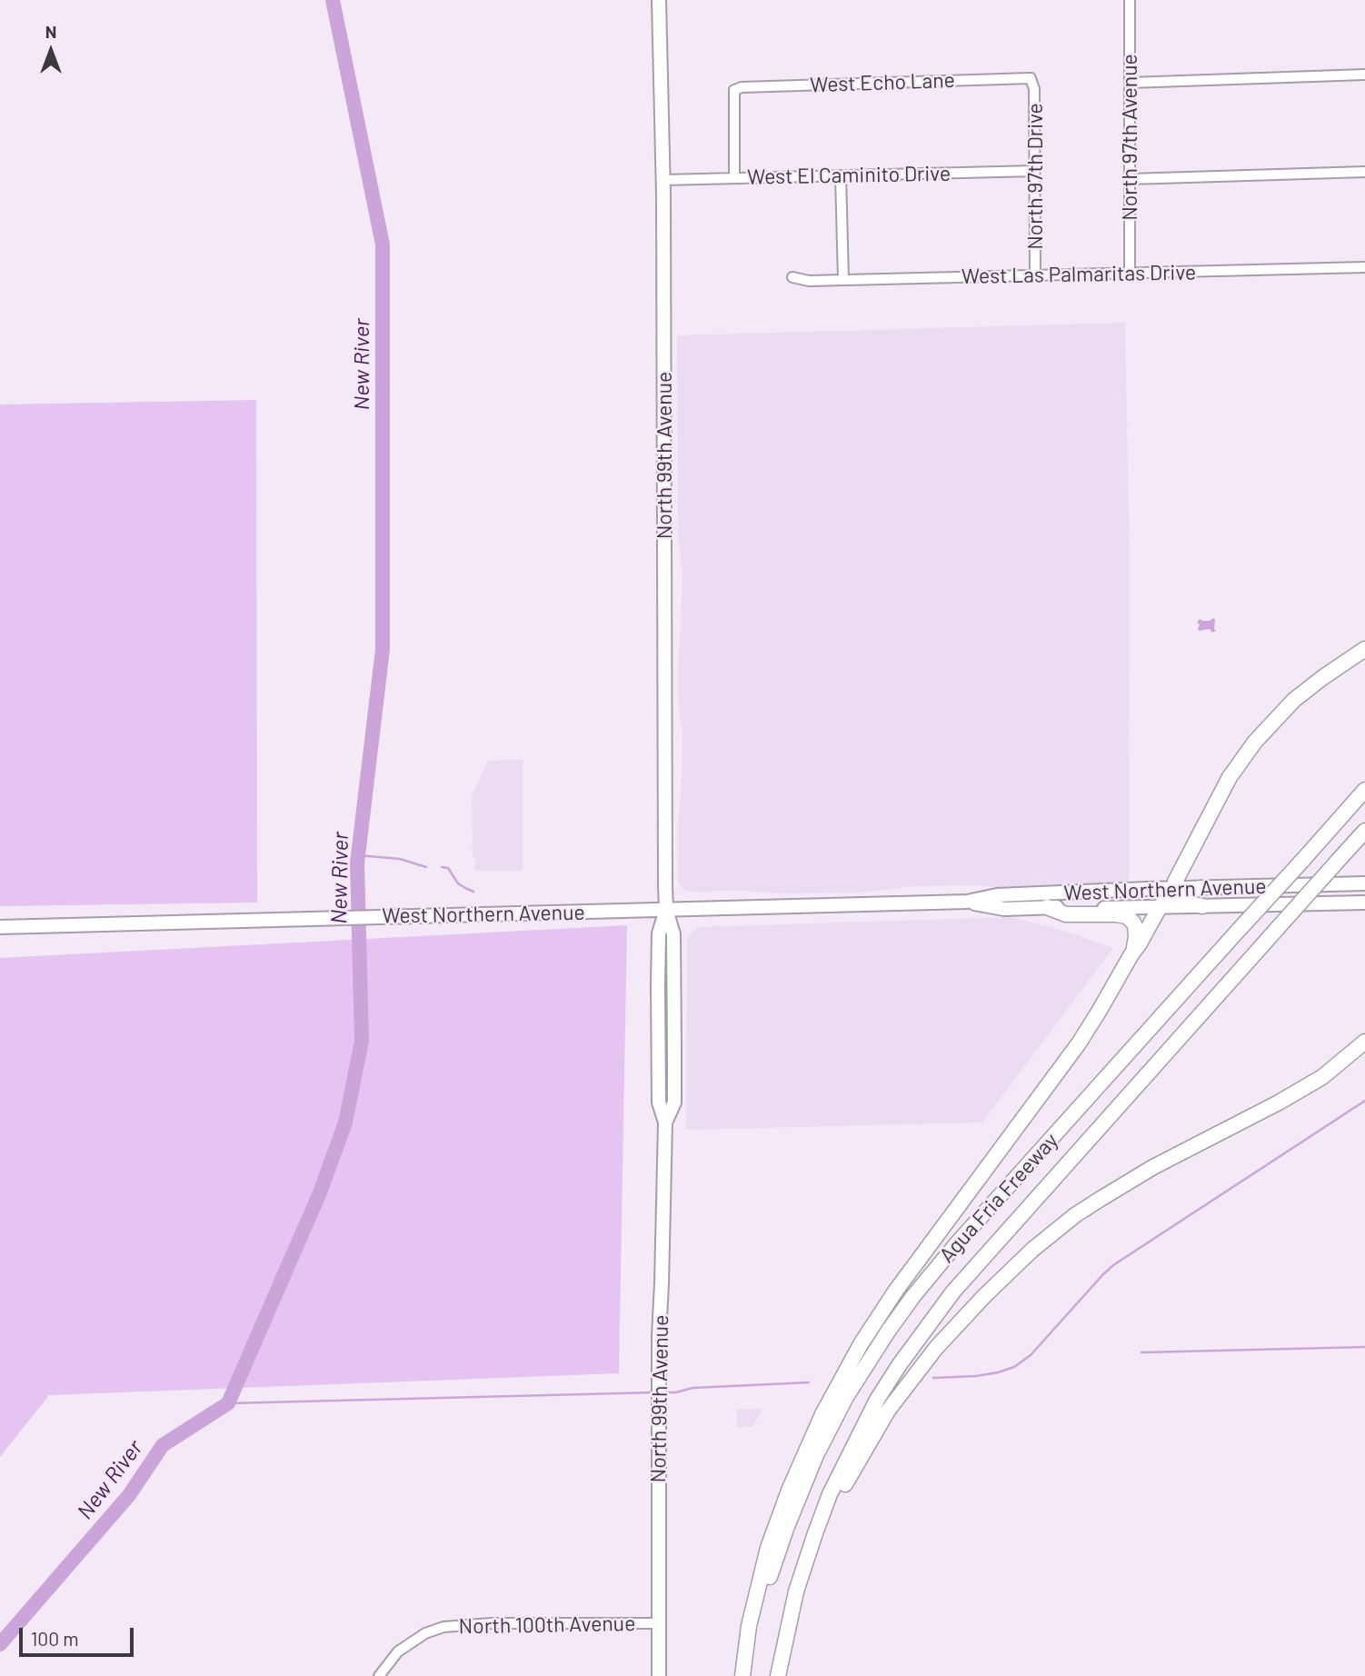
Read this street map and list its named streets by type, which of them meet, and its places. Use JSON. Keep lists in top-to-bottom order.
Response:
{
  "streets": {
    "highway": ["Agua Fria Freeway"],
    "main road": ["North 99th Avenue", "West Northern Avenue"],
    "street": [
      "West Echo Lane",
      "North 97th Avenue",
      "West El Caminito Drive",
      "North 97th Drive",
      "West Las Palmaritas Drive",
      "North 100th Avenue"
    ]
  },
  "crossings": [
    ["West Echo Lane", "West El Caminito Drive"],
    ["West Echo Lane", "North 97th Drive"],
    ["North 97th Avenue", "West Las Palmaritas Drive"],
    ["West El Caminito Drive", "North 97th Drive"],
    ["West El Caminito Drive", "North 99th Avenue"],
    ["North 97th Drive", "West Las Palmaritas Drive"],
    ["North 99th Avenue", "West Northern Avenue"],
    ["North 99th Avenue", "North 100th Avenue"]
  ],
  "water": ["New River"],
  "scale_bar": "100 m",
  "north": "top"
}
